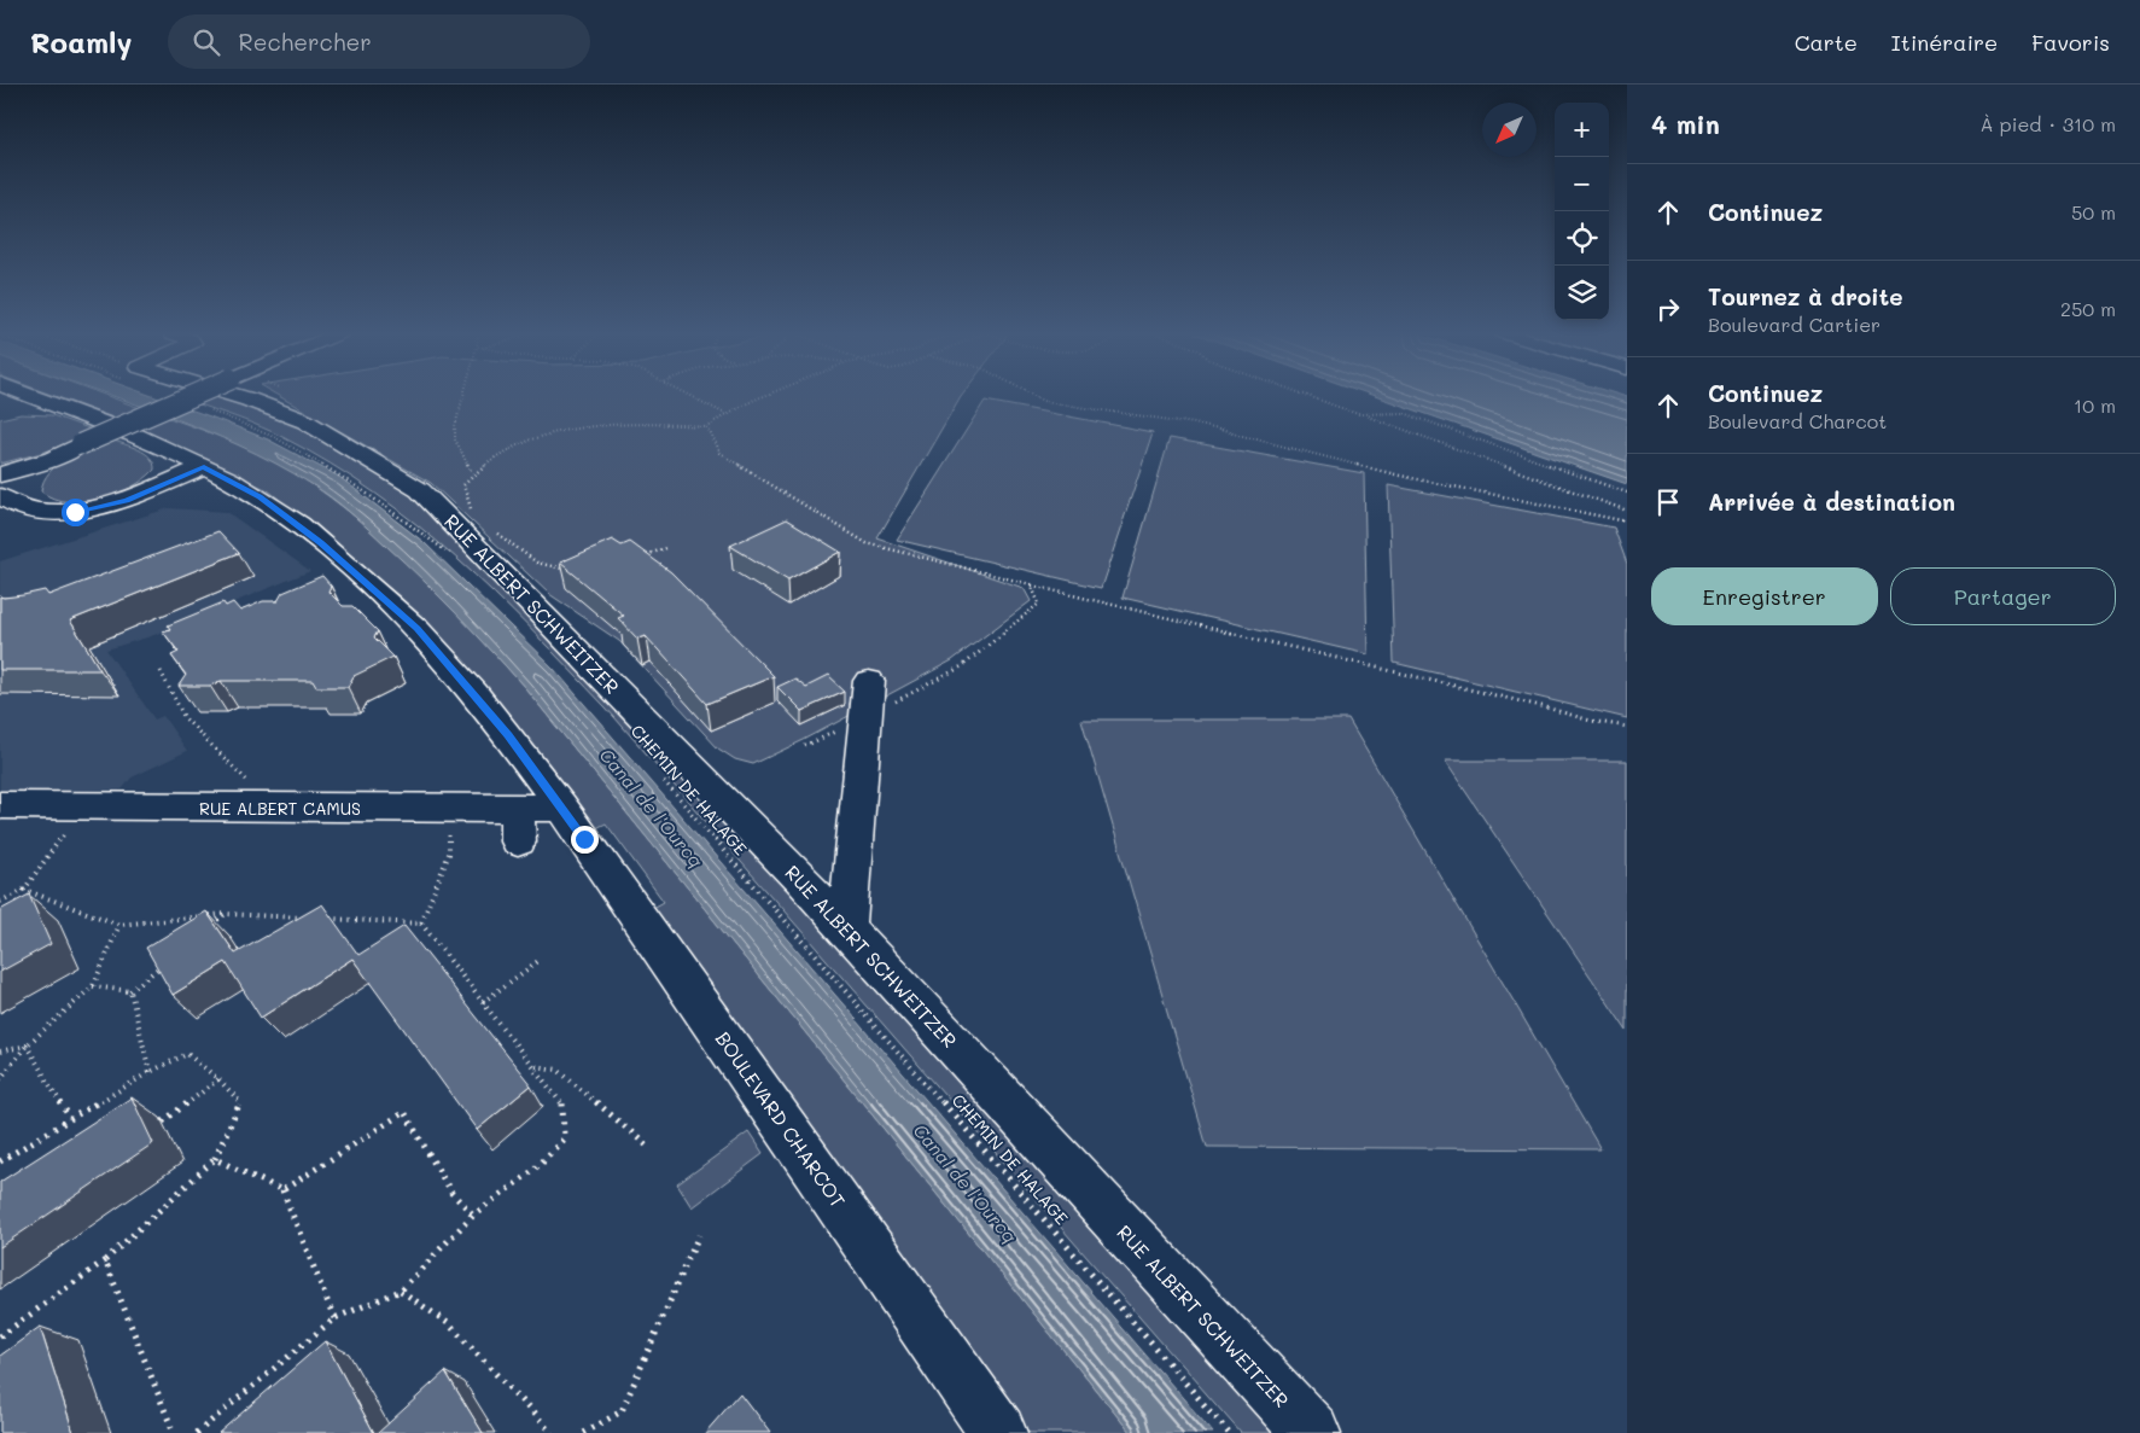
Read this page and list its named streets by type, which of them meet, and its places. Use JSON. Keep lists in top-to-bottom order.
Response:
{
  "streets": {
    "street": ["RUE ALBERT SCHWEITZER", "RUE ALBERT CAMUS", "BOULEVARD CHARCOT"],
    "path": ["CHEMIN DE HALAGE"]
  },
  "crossings": [
    ["RUE ALBERT CAMUS", "BOULEVARD CHARCOT"]
  ],
  "water": ["Canal de l'Ourcq"],
  "north": "bottom left",
  "page": {
    "header": "Roamly",
    "search": "Rechercher",
    "nav": ["Carte", "Itinéraire", "Favoris"],
    "heading": ["4 min", "À pied · 310 m"],
    "map_buttons": ["+", "−"],
    "list": [
      ["Continuez", "50 m"],
      ["Tournez à droite", "Boulevard Cartier", "250 m"],
      ["Continuez", "Boulevard Charcot", "10 m"],
      "Arrivée à destination"
    ],
    "buttons": ["Enregistrer", "Partager"]
  }
}
